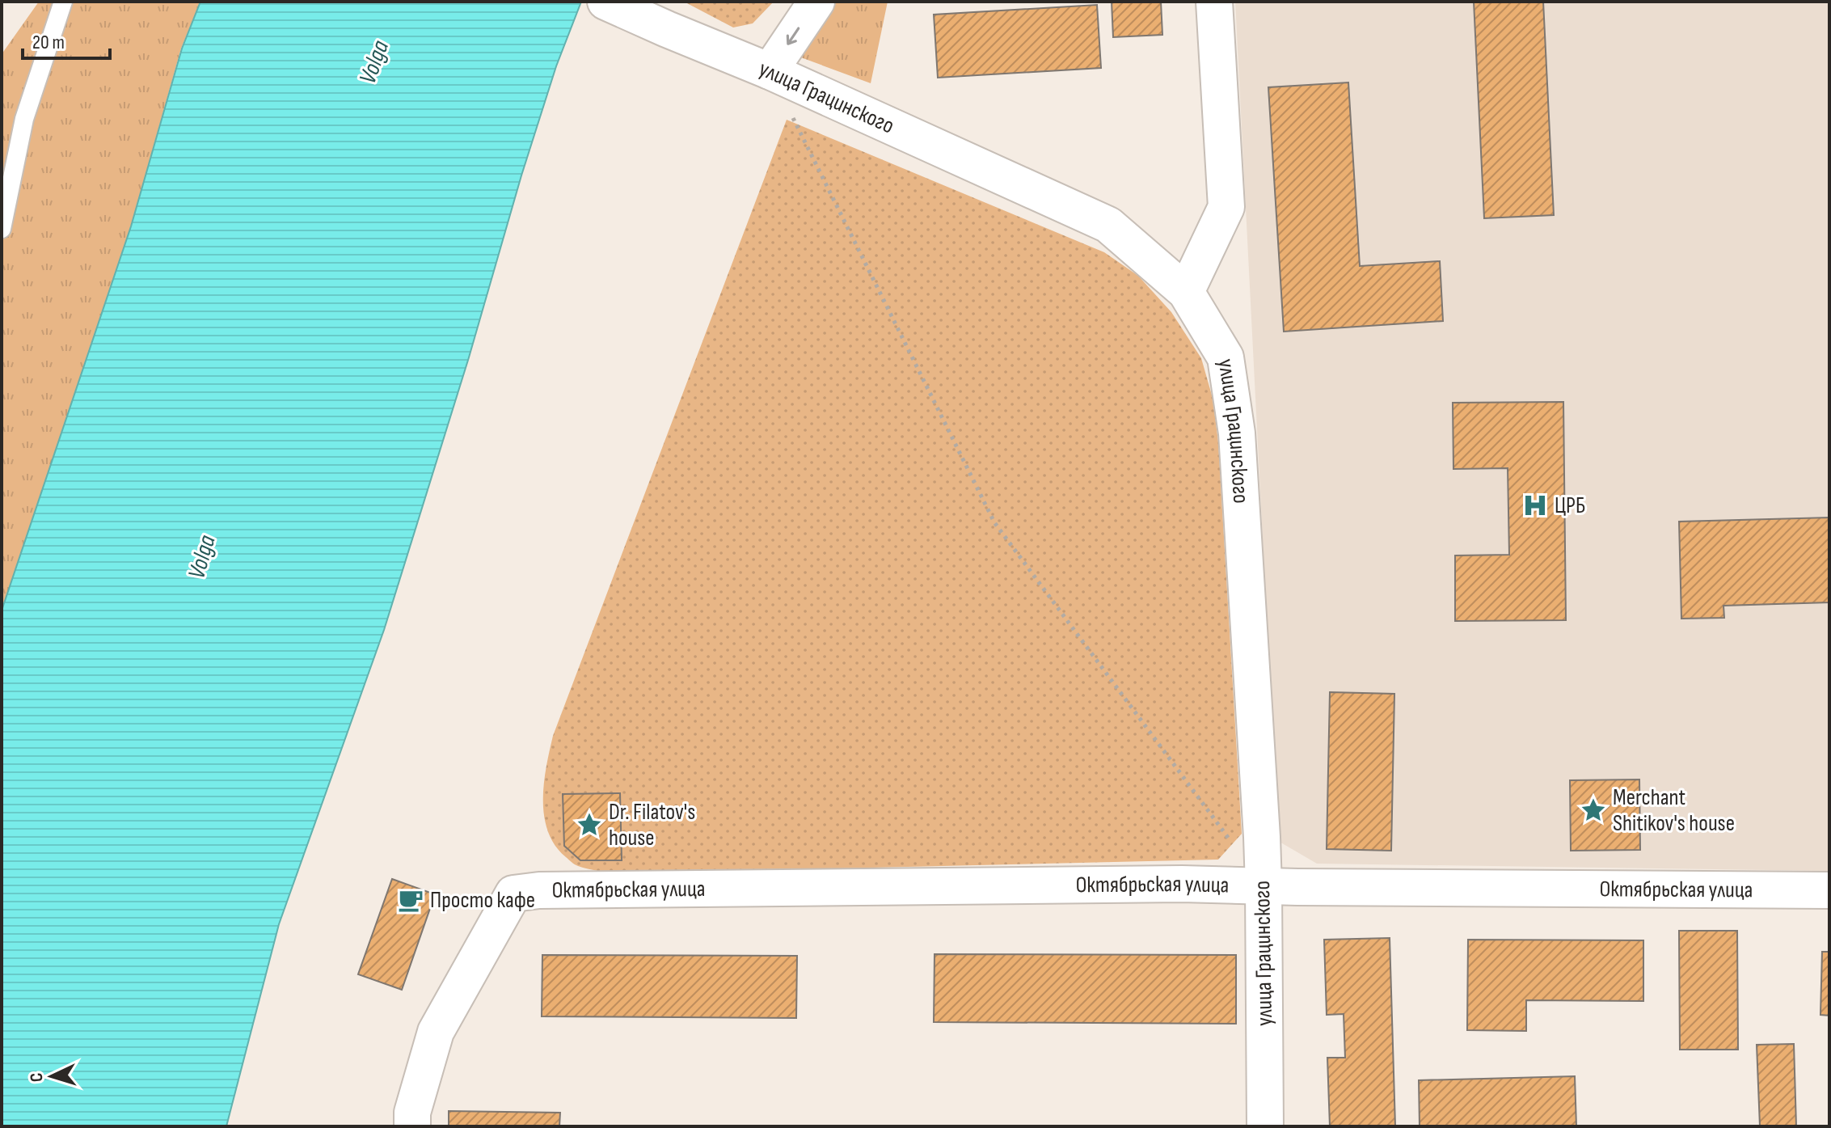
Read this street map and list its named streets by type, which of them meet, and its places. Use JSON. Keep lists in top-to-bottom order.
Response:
{
  "streets": {
    "street": ["улица Грацинского", "Октябрьская улица"]
  },
  "crossings": [
    ["улица Грацинского", "Октябрьская улица"]
  ],
  "water": ["Volga"],
  "places": {
    "hospital": ["ЦРБ"],
    "place": ["Merchant Shitikov's house", "Dr. Filatov's house"],
    "cafe": ["Просто кафе"]
  },
  "scale_bar": "20 m",
  "north": "left"
}
